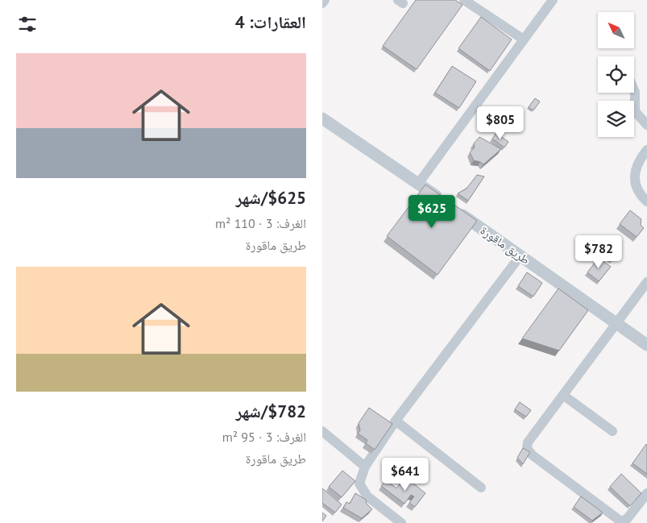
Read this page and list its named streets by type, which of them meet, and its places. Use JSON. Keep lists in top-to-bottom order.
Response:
{
  "streets": {
    "street": ["طريق ماقورة"]
  },
  "north": "top left",
  "page": {
    "heading": "العقارات: 4",
    "list": [
      {
        "name": "$625/شهر",
        "note": "الغرف: 3 · 110 m² · طريق ماقورة"
      },
      {
        "name": "$782/شهر",
        "note": "الغرف: 3 · 95 m² · طريق ماقورة"
      }
    ],
    "price": [
      "$805",
      "$625",
      "$782",
      "$641"
    ]
  }
}
